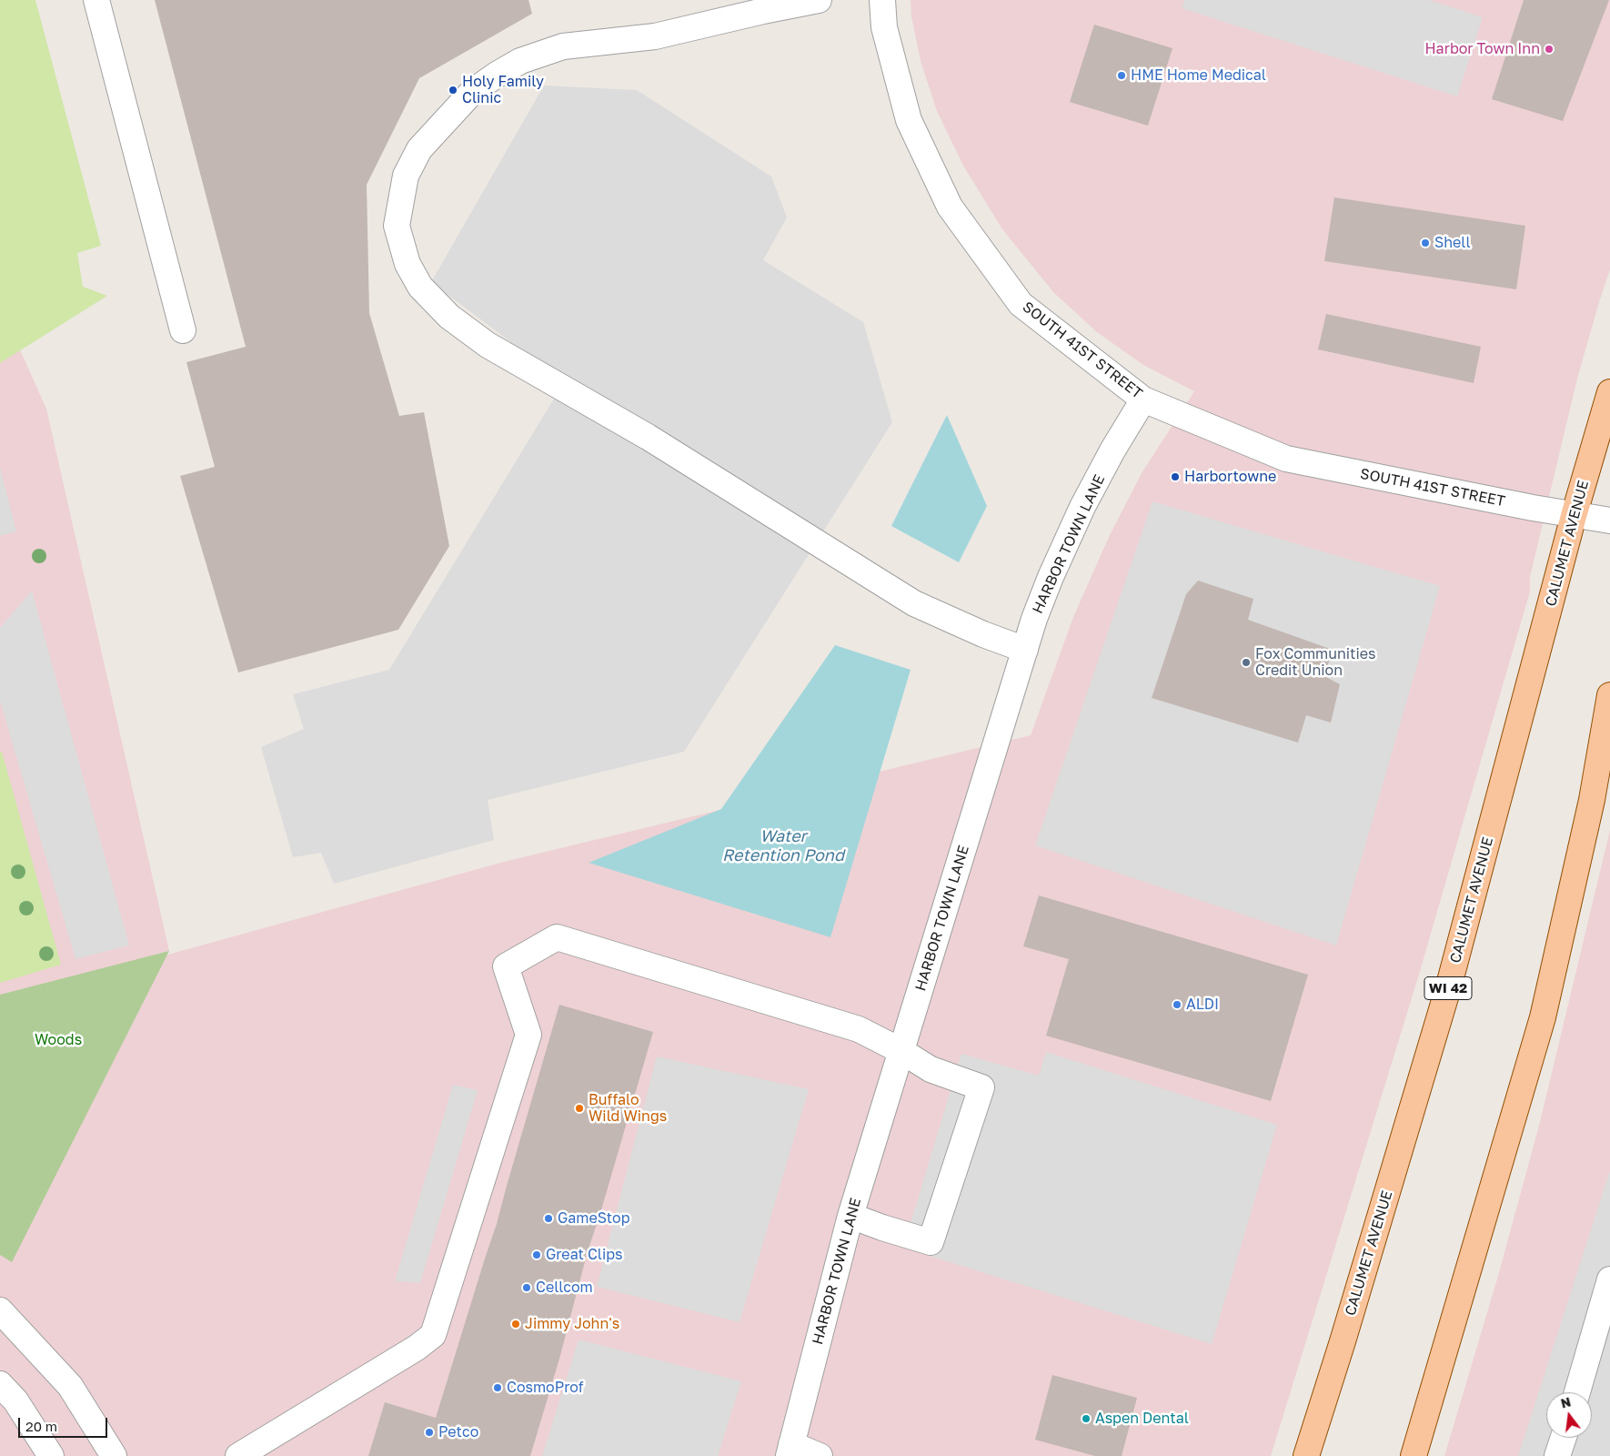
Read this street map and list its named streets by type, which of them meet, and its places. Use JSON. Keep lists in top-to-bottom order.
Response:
{
  "streets": {
    "main road": ["CALUMET AVENUE", "WI 42"],
    "street": ["SOUTH 41ST STREET", "HARBOR TOWN LANE"]
  },
  "crossings": [
    ["SOUTH 41ST STREET", "CALUMET AVENUE"],
    ["SOUTH 41ST STREET", "HARBOR TOWN LANE"]
  ],
  "water": ["Water Retention Pond"],
  "parks": ["Woods"],
  "places": [
    "Harbor Town Inn",
    "HME Home Medical",
    "Holy Family Clinic",
    "Shell",
    "Harbortowne",
    "Fox Communities Credit Union",
    "ALDI",
    "Buffalo Wild Wings",
    "GameStop",
    "Great Clips",
    "Cellcom",
    "Jimmy John's",
    "CosmoProf",
    "Aspen Dental",
    "Petco"
  ],
  "scale_bar": "20 m",
  "north": "top"
}
